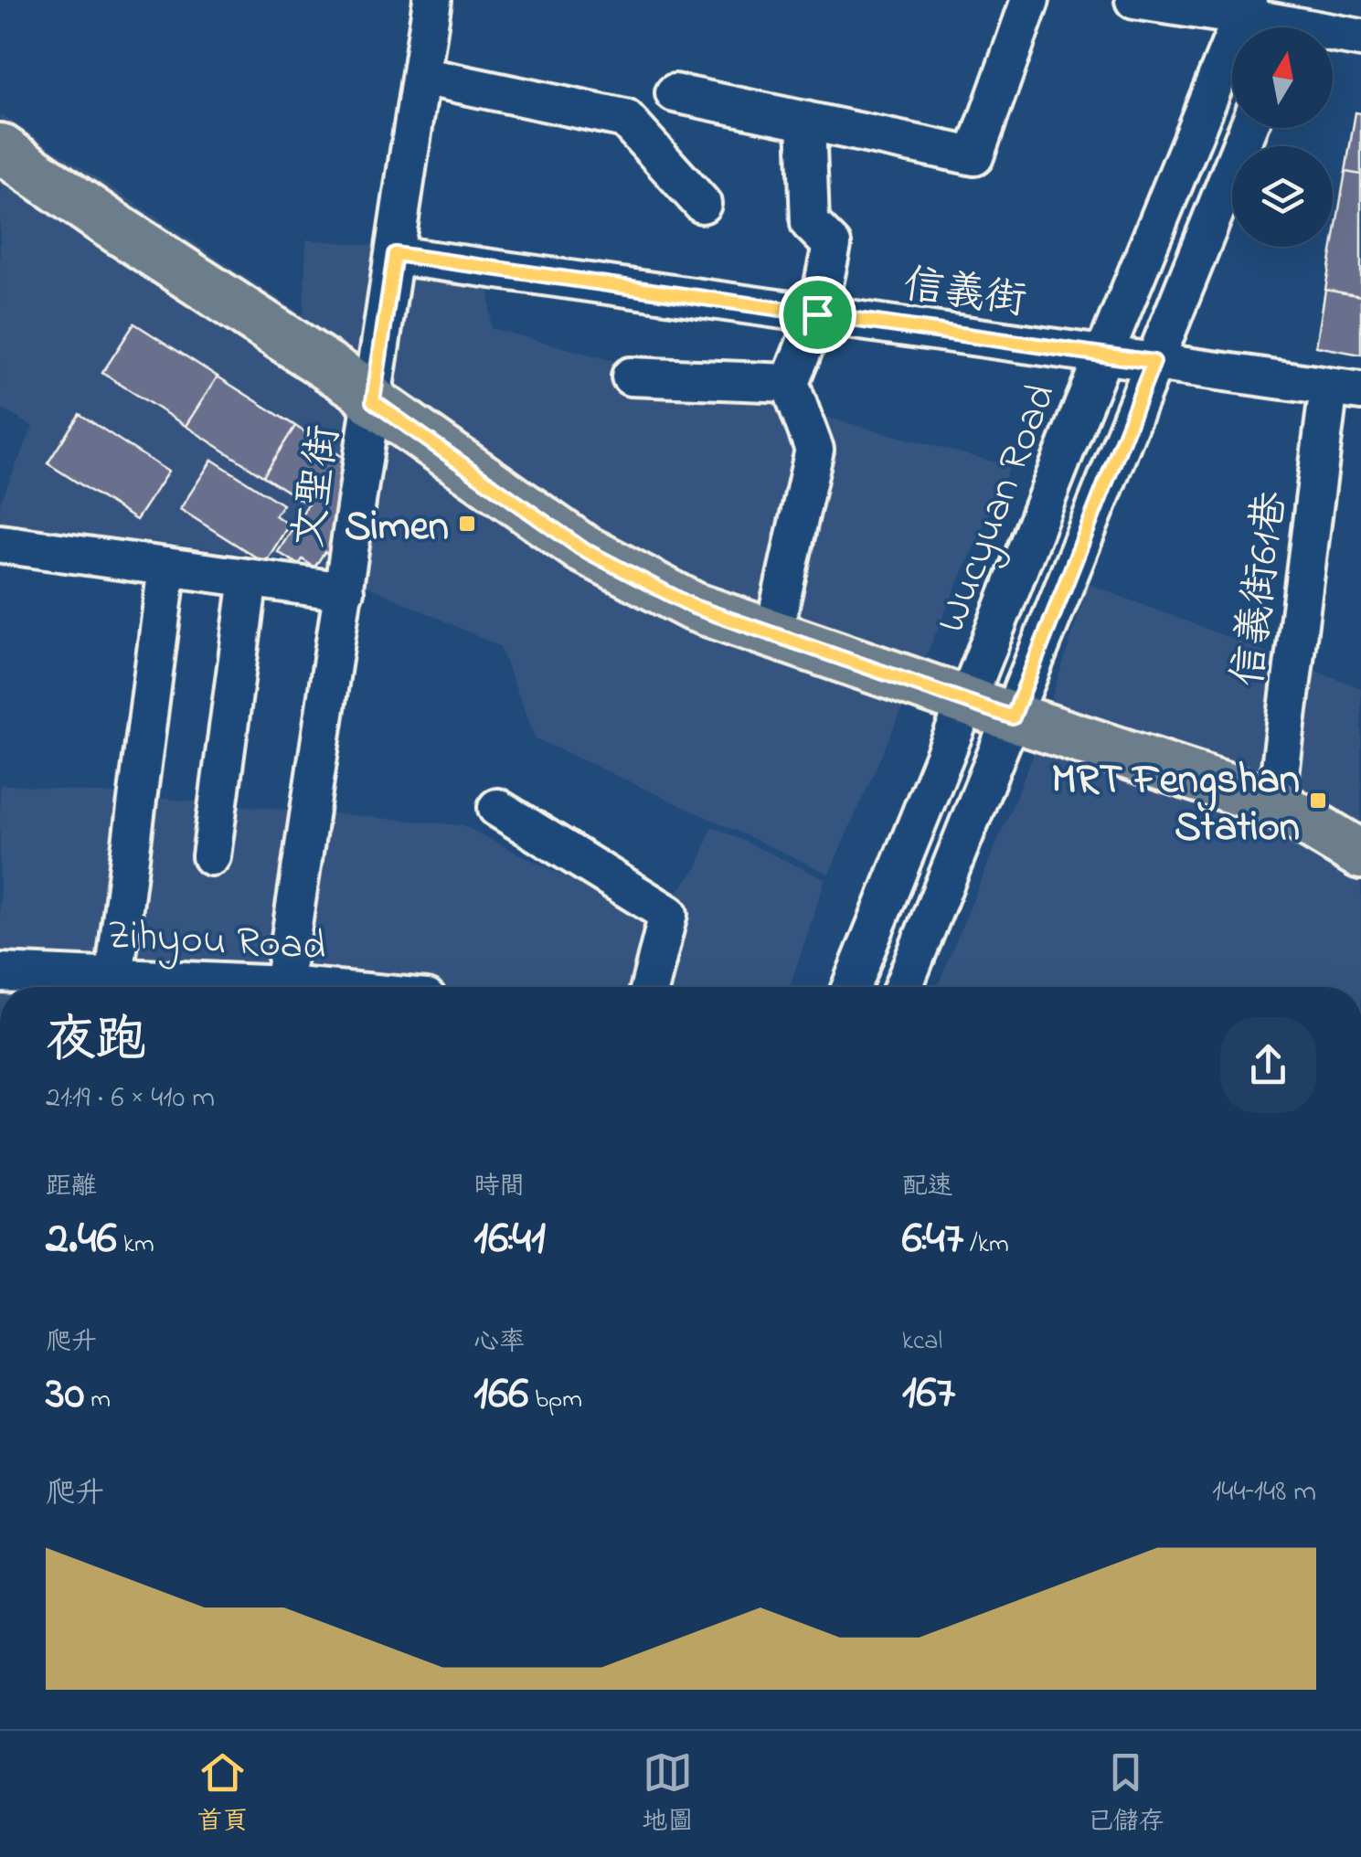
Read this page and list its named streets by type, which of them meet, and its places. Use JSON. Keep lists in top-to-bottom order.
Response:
{
  "streets": {
    "street": [
      "信義街",
      "文聖街",
      "Wucyuan Road",
      "信義街61巷",
      "Zihyou Road"
    ]
  },
  "crossings": [
    ["信義街", "文聖街"],
    ["信義街", "Wucyuan Road"],
    ["信義街", "信義街61巷"]
  ],
  "places": {
    "transit": ["Simen", "MRT Fengshan Station"]
  },
  "north": "top",
  "page": {
    "heading": ["夜跑", "21:19 · 6 × 410 m"],
    "stats": [
      ["距離", "2.46 km"],
      ["時間", "16:41"],
      ["配速", "6:47 /km"],
      ["爬升", "30 m"],
      ["心率", "166 bpm"],
      ["kcal", "167"]
    ],
    "chart": ["爬升", "144–148 m"],
    "tabs": ["首頁", "地圖", "已儲存"]
  }
}
